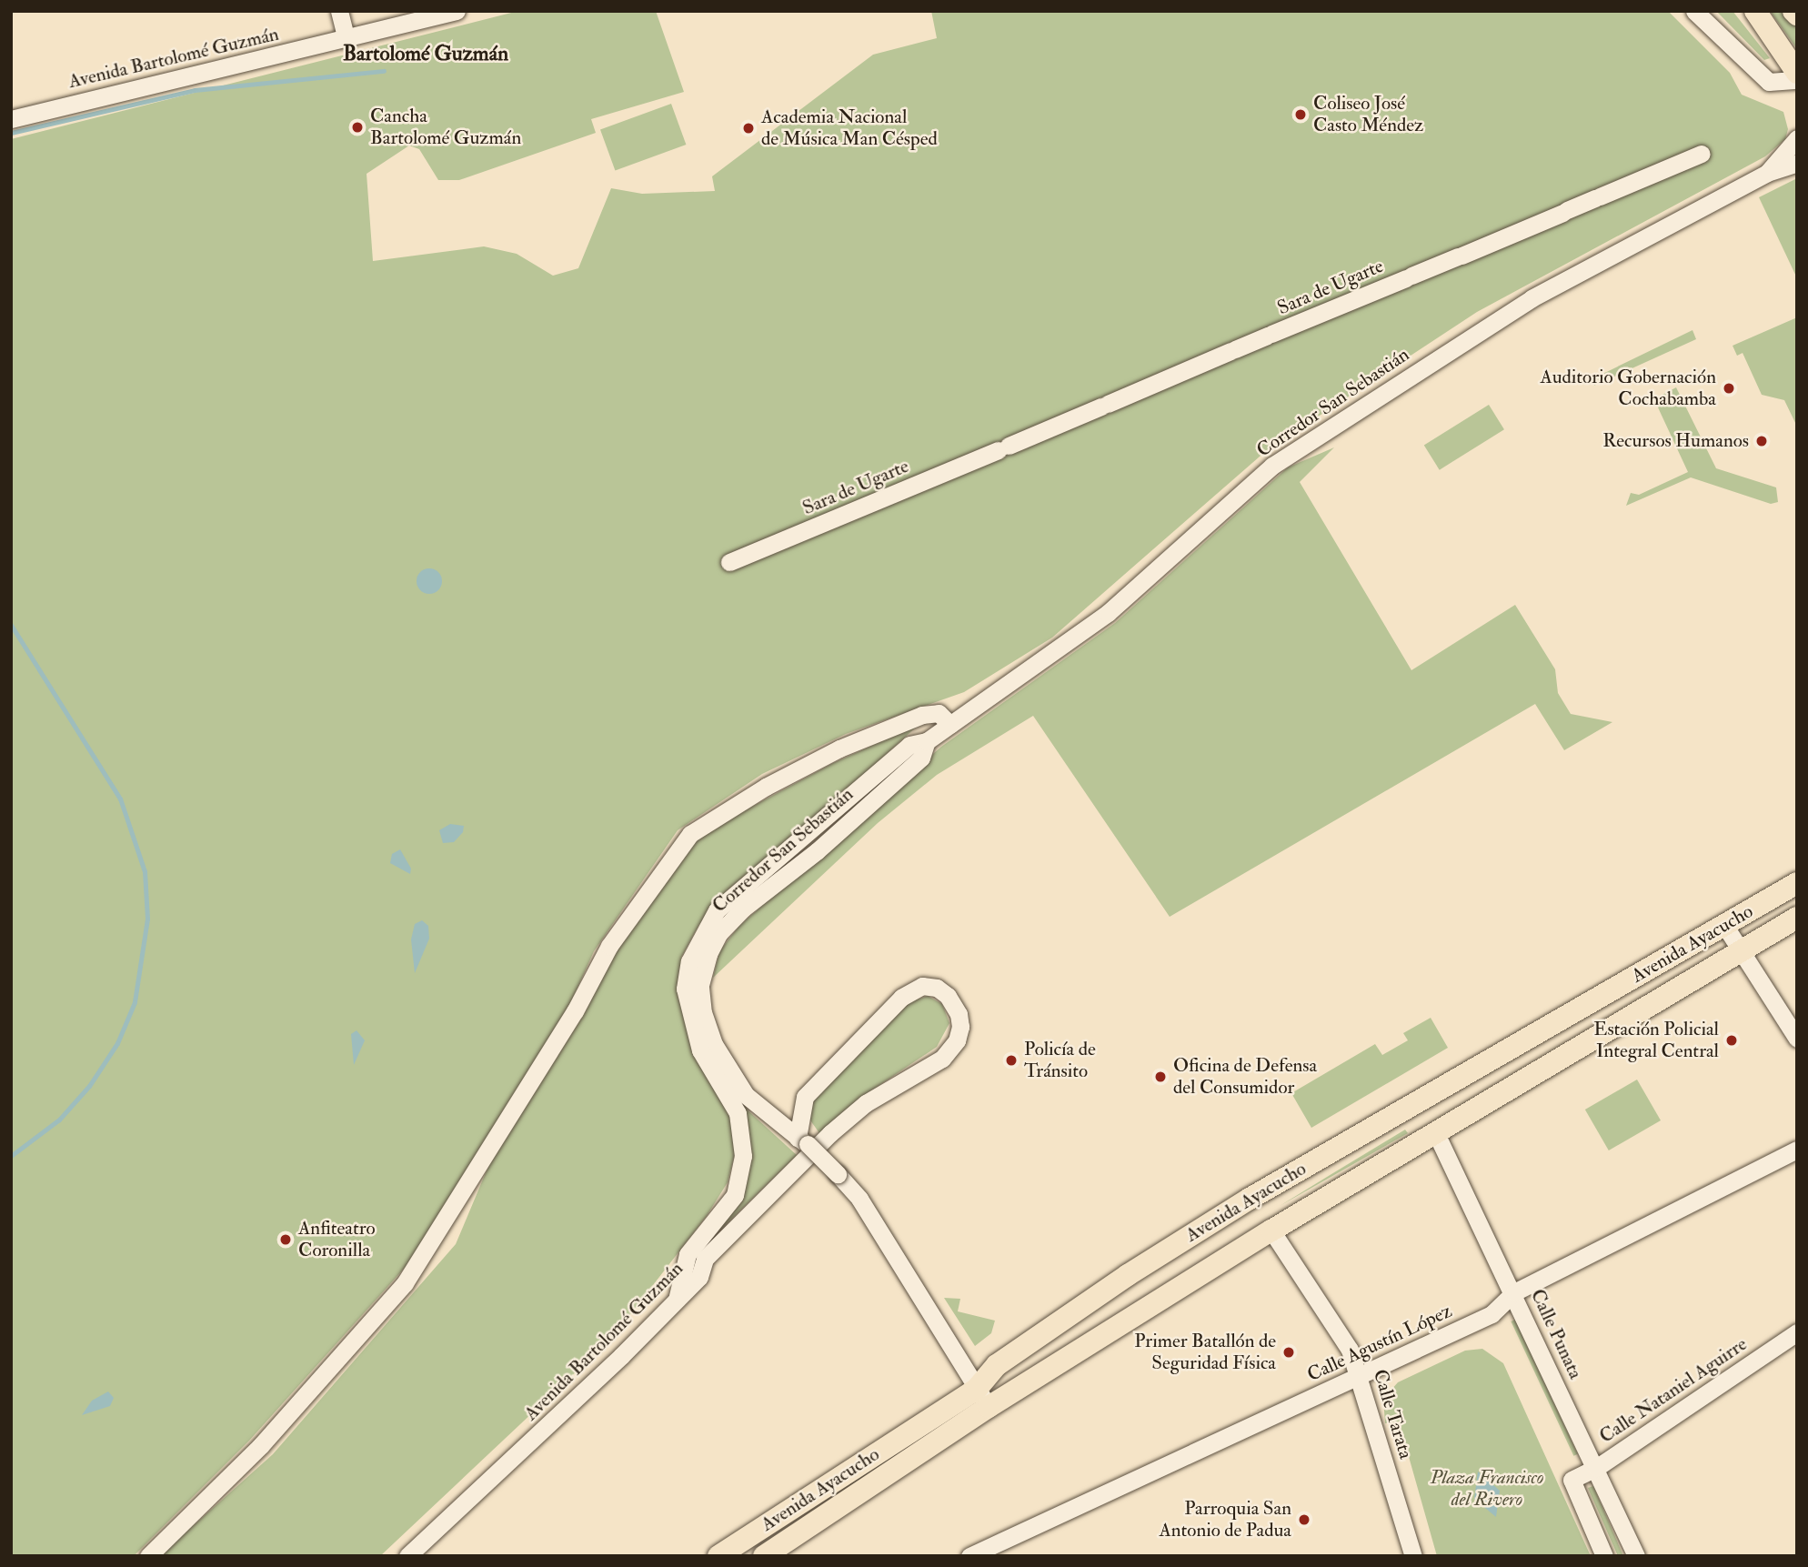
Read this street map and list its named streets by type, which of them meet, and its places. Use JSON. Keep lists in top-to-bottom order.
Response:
{
  "streets": {
    "main road": ["Avenida Ayacucho"],
    "street": [
      "Avenida Bartolomé Guzmán",
      "Sara de Ugarte",
      "Corredor San Sebastián",
      "Calle Punata",
      "Calle Agustín López",
      "Calle Nataniel Aguirre",
      "Calle Tarata"
    ]
  },
  "crossings": [
    ["Avenida Bartolomé Guzmán", "Corredor San Sebastián"],
    ["Corredor San Sebastián", "Avenida Ayacucho"],
    ["Avenida Ayacucho", "Calle Punata"],
    ["Avenida Ayacucho", "Calle Tarata"],
    ["Calle Punata", "Calle Agustín López"],
    ["Calle Punata", "Calle Nataniel Aguirre"],
    ["Calle Agustín López", "Calle Tarata"]
  ],
  "districts": ["Bartolomé Guzmán"],
  "parks": ["Plaza Francisco del Rivero"],
  "places": [
    "Coliseo José Casto Méndez",
    "Cancha Bartolomé Guzmán",
    "Academia Nacional de Música Man Césped",
    "Auditorio Gobernación Cochabamba",
    "Recursos Humanos",
    "Estación Policial Integral Central",
    "Policía de Tránsito",
    "Oficina de Defensa del Consumidor",
    "Anfiteatro Coronilla",
    "Primer Batallón de Seguridad Física",
    "Parroquia San Antonio de Padua"
  ]
}
